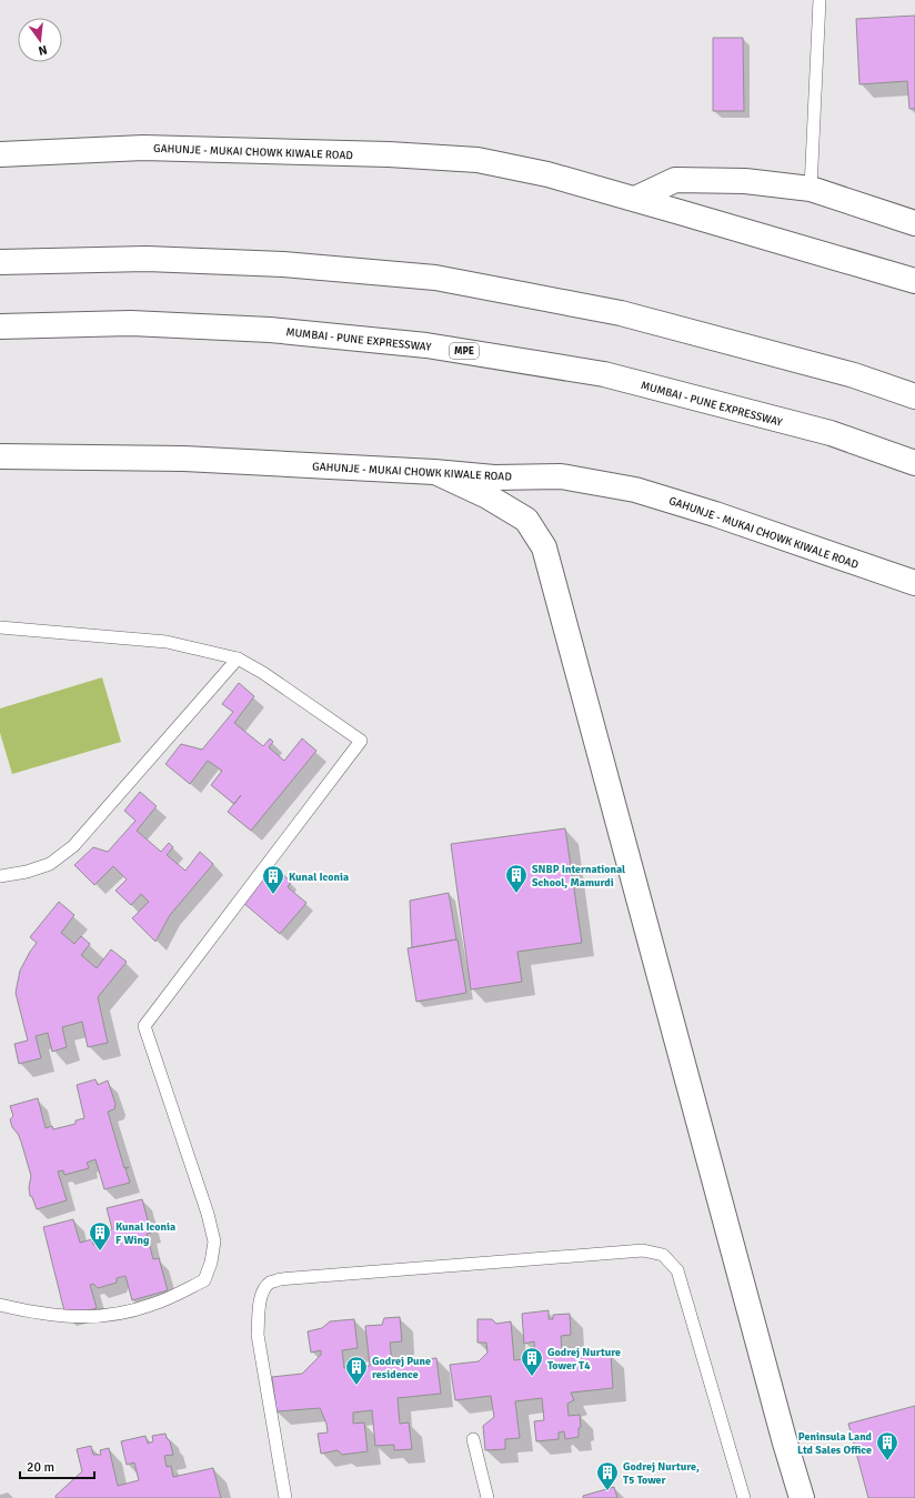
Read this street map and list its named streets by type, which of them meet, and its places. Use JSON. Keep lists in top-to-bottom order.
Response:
{
  "streets": {
    "main road": ["GAHUNJE - MUKAI CHOWK KIWALE ROAD", "MUMBAI - PUNE EXPRESSWAY", "MPE"]
  },
  "places": {
    "building": [
      "SNBP International School, Mamurdi",
      "Kunal Iconia",
      "Kunal Iconia F Wing",
      "Godrej Nurture Tower T4",
      "Godrej Pune residence",
      "Peninsula Land Ltd Sales Office",
      "Godrej Nurture, T5 Tower"
    ]
  },
  "scale_bar": "20 m",
  "north": "bottom"
}
